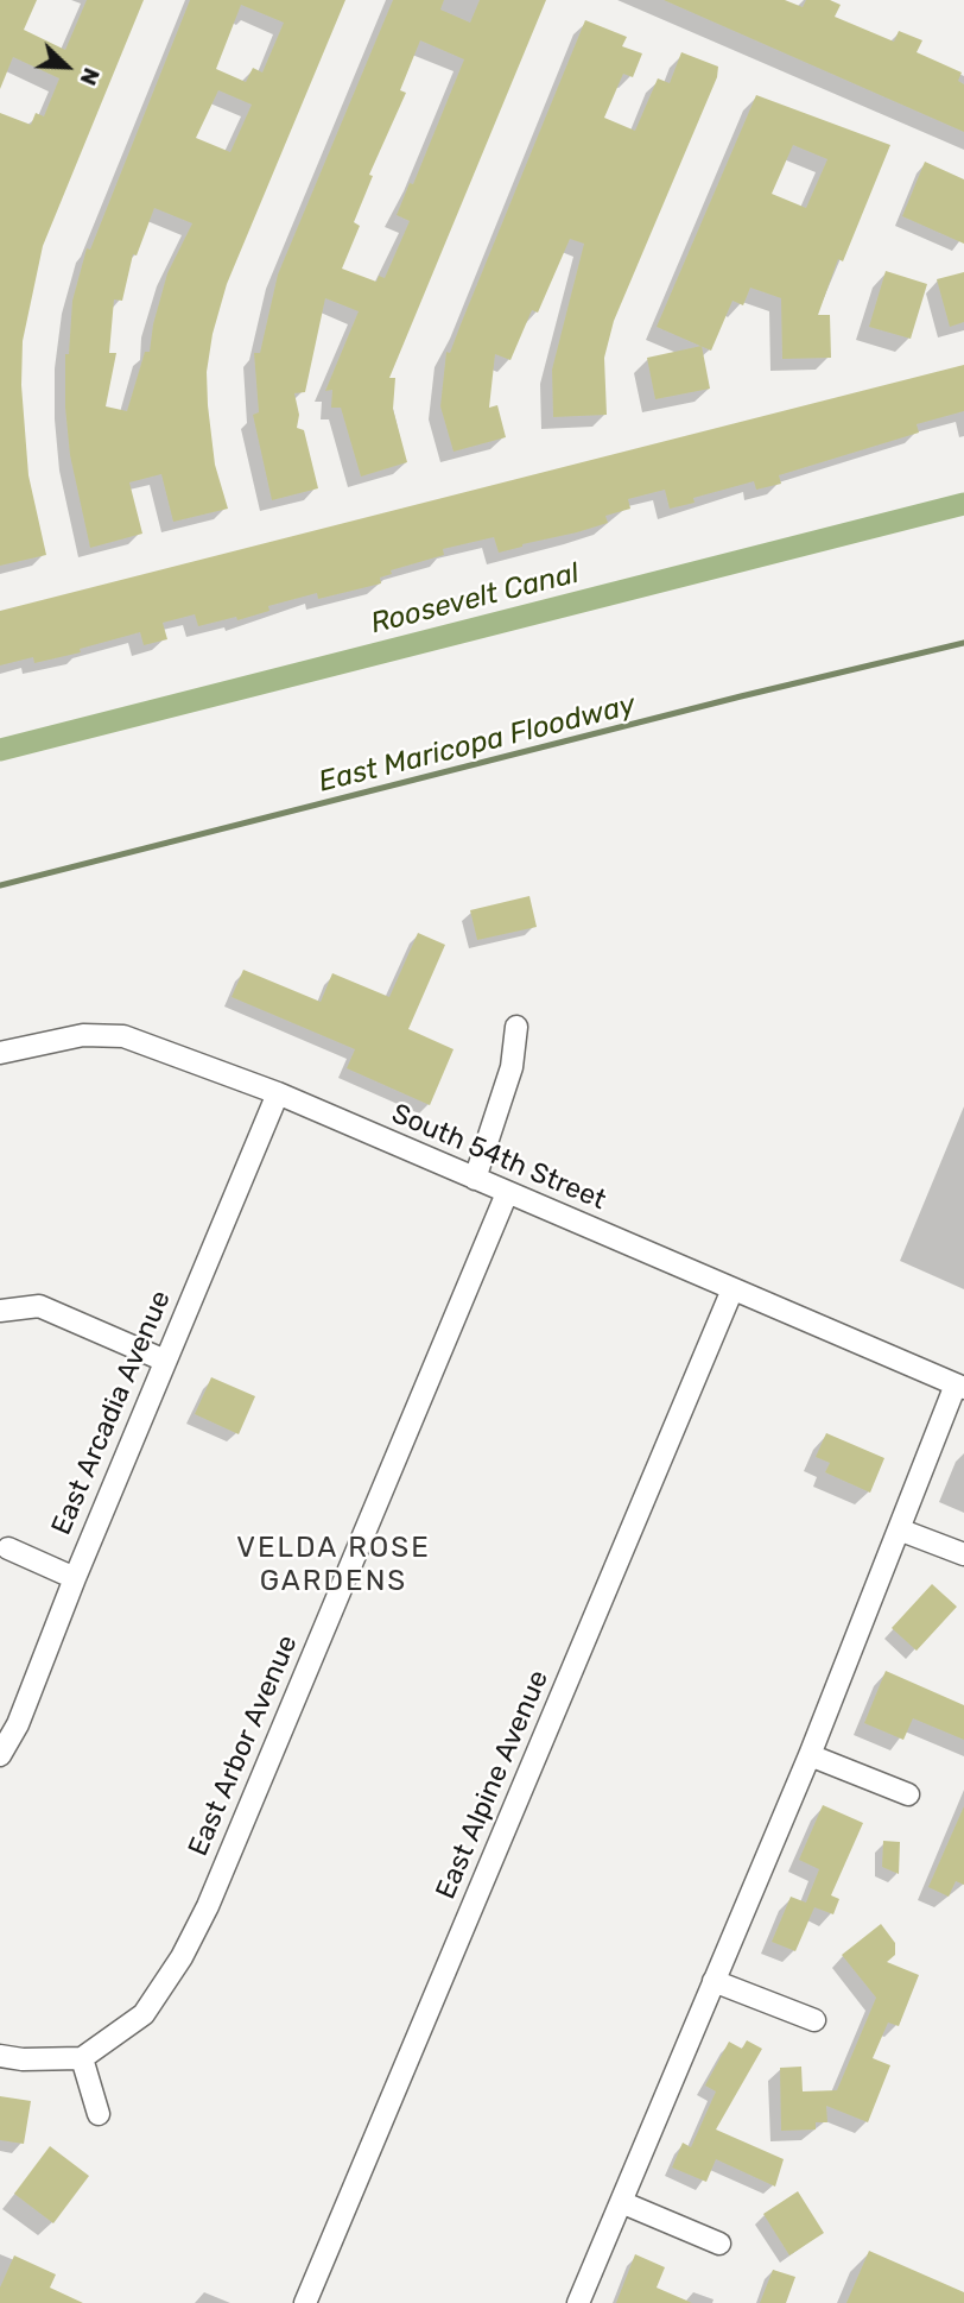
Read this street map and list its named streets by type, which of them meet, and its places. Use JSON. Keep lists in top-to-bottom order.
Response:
{
  "streets": {
    "street": [
      "South 54th Street",
      "East Arcadia Avenue",
      "East Arbor Avenue",
      "East Alpine Avenue"
    ]
  },
  "crossings": [
    ["South 54th Street", "East Arcadia Avenue"],
    ["South 54th Street", "East Arbor Avenue"],
    ["South 54th Street", "East Alpine Avenue"]
  ],
  "districts": ["VELDA ROSE GARDENS"],
  "water": ["Roosevelt Canal", "East Maricopa Floodway"],
  "north": "bottom right"
}
